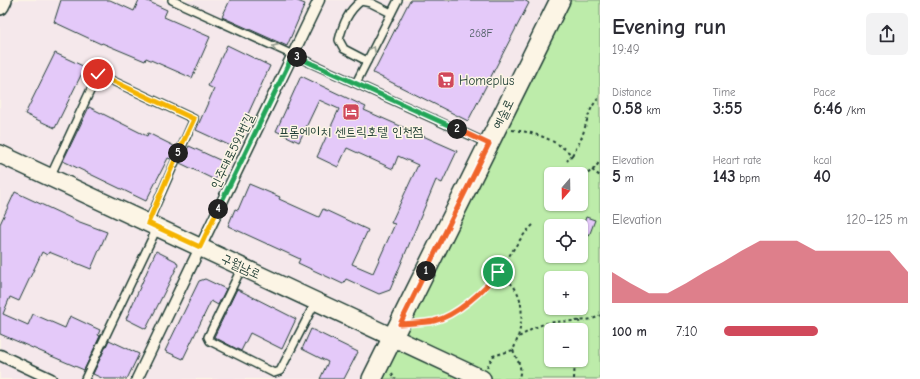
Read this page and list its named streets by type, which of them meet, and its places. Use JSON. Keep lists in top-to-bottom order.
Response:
{
  "streets": {
    "main road": ["예술로"],
    "street": ["인주대로591번길", "구월남로"]
  },
  "crossings": [
    ["예술로", "구월남로"],
    ["인주대로591번길", "구월남로"]
  ],
  "places": {
    "supermarket": ["Homeplus"],
    "hotel": ["프롬에이치 센트릭호텔 인천점"]
  },
  "house_numbers": ["268F"],
  "north": "bottom",
  "page": {
    "heading": ["Evening run", "19:49"],
    "pins": [
      "3",
      "2",
      "5",
      "4",
      "1"
    ],
    "stats": [
      ["Distance", "0.58 km"],
      ["Time", "3:55"],
      ["Pace", "6:46 /km"],
      ["Elevation", "5 m"],
      ["Heart rate", "143 bpm"],
      ["kcal", "40"]
    ],
    "map_buttons": ["+", "−"],
    "chart": ["Elevation", "120–125 m"],
    "list": [
      {
        "name": "100 m",
        "note": "7:10"
      }
    ]
  }
}
